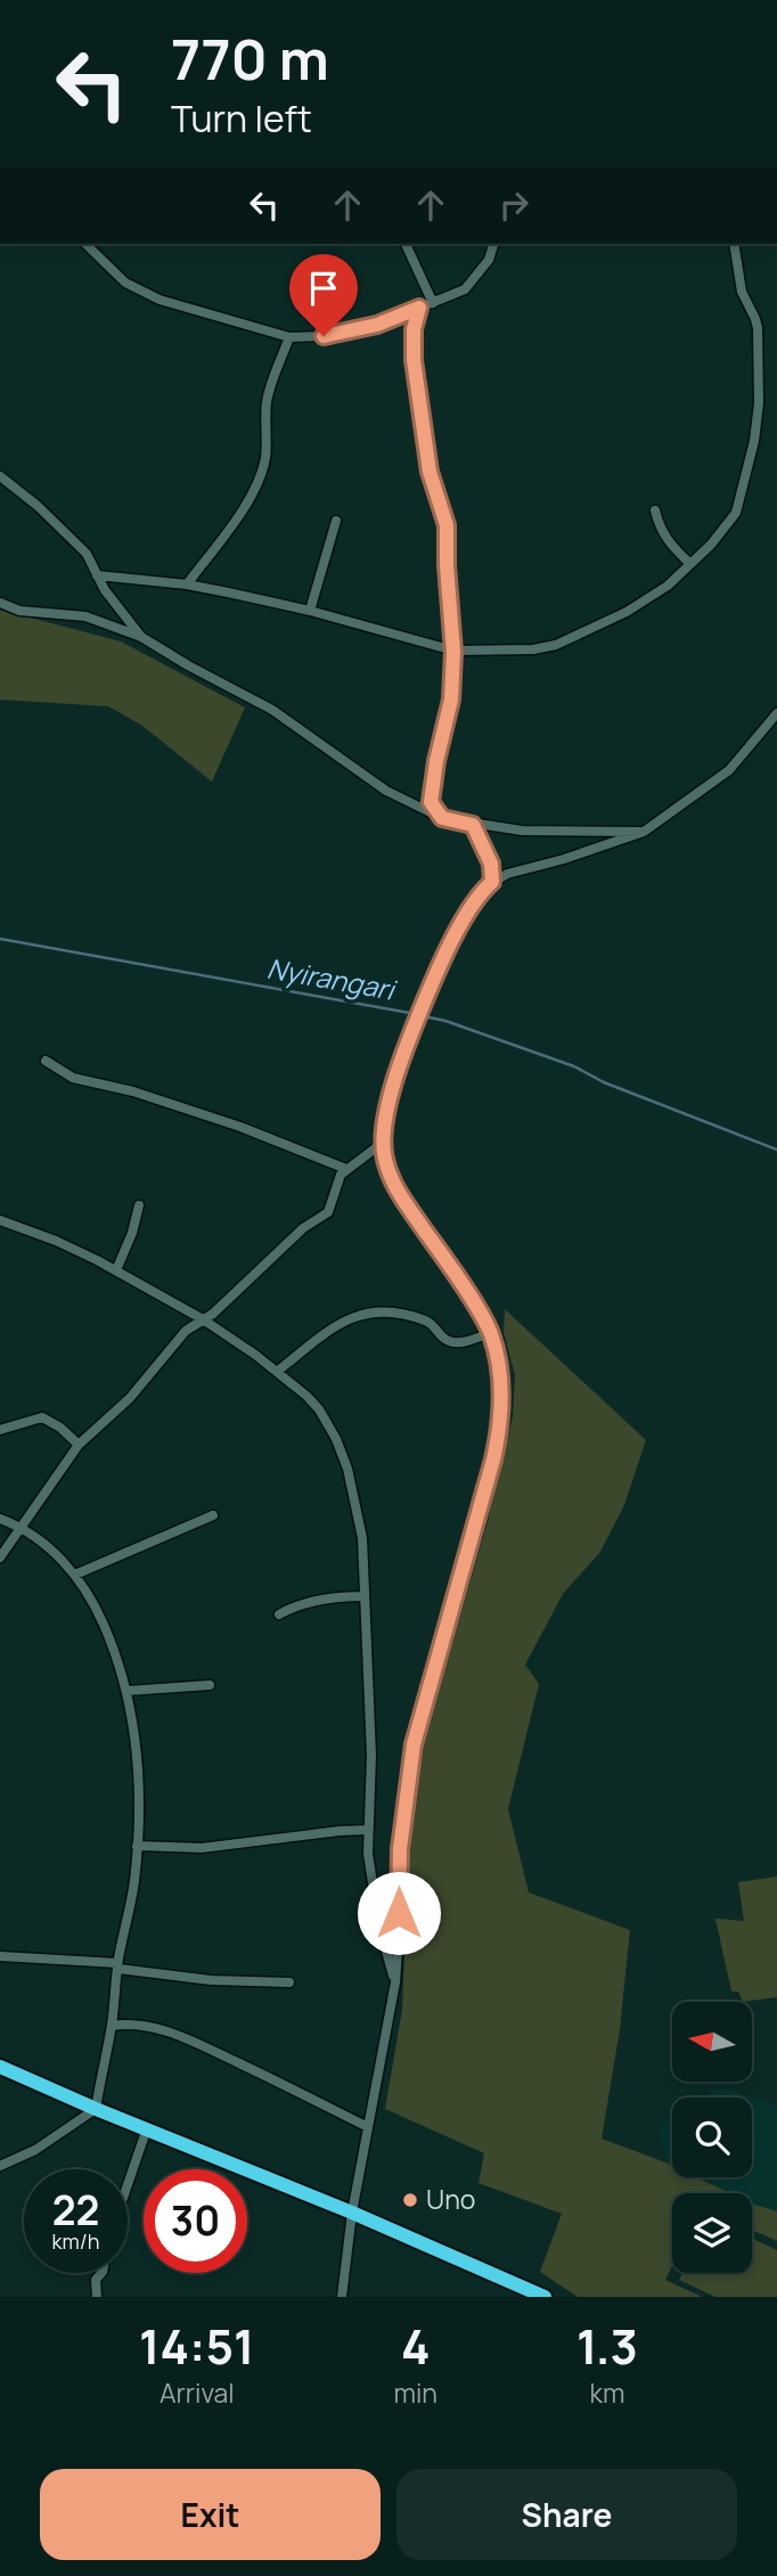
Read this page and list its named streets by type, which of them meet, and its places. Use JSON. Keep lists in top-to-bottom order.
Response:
{
  "water": ["Nyirangari"],
  "places": ["Uno"],
  "north": "left",
  "page": {
    "turn": ["770 m", "Turn left"],
    "speed": "22 km/h",
    "limit": "30",
    "eta": [
      "14:51",
      "Arrival",
      "4",
      "min",
      "1.3",
      "km"
    ],
    "buttons": ["Exit", "Share"]
  }
}
